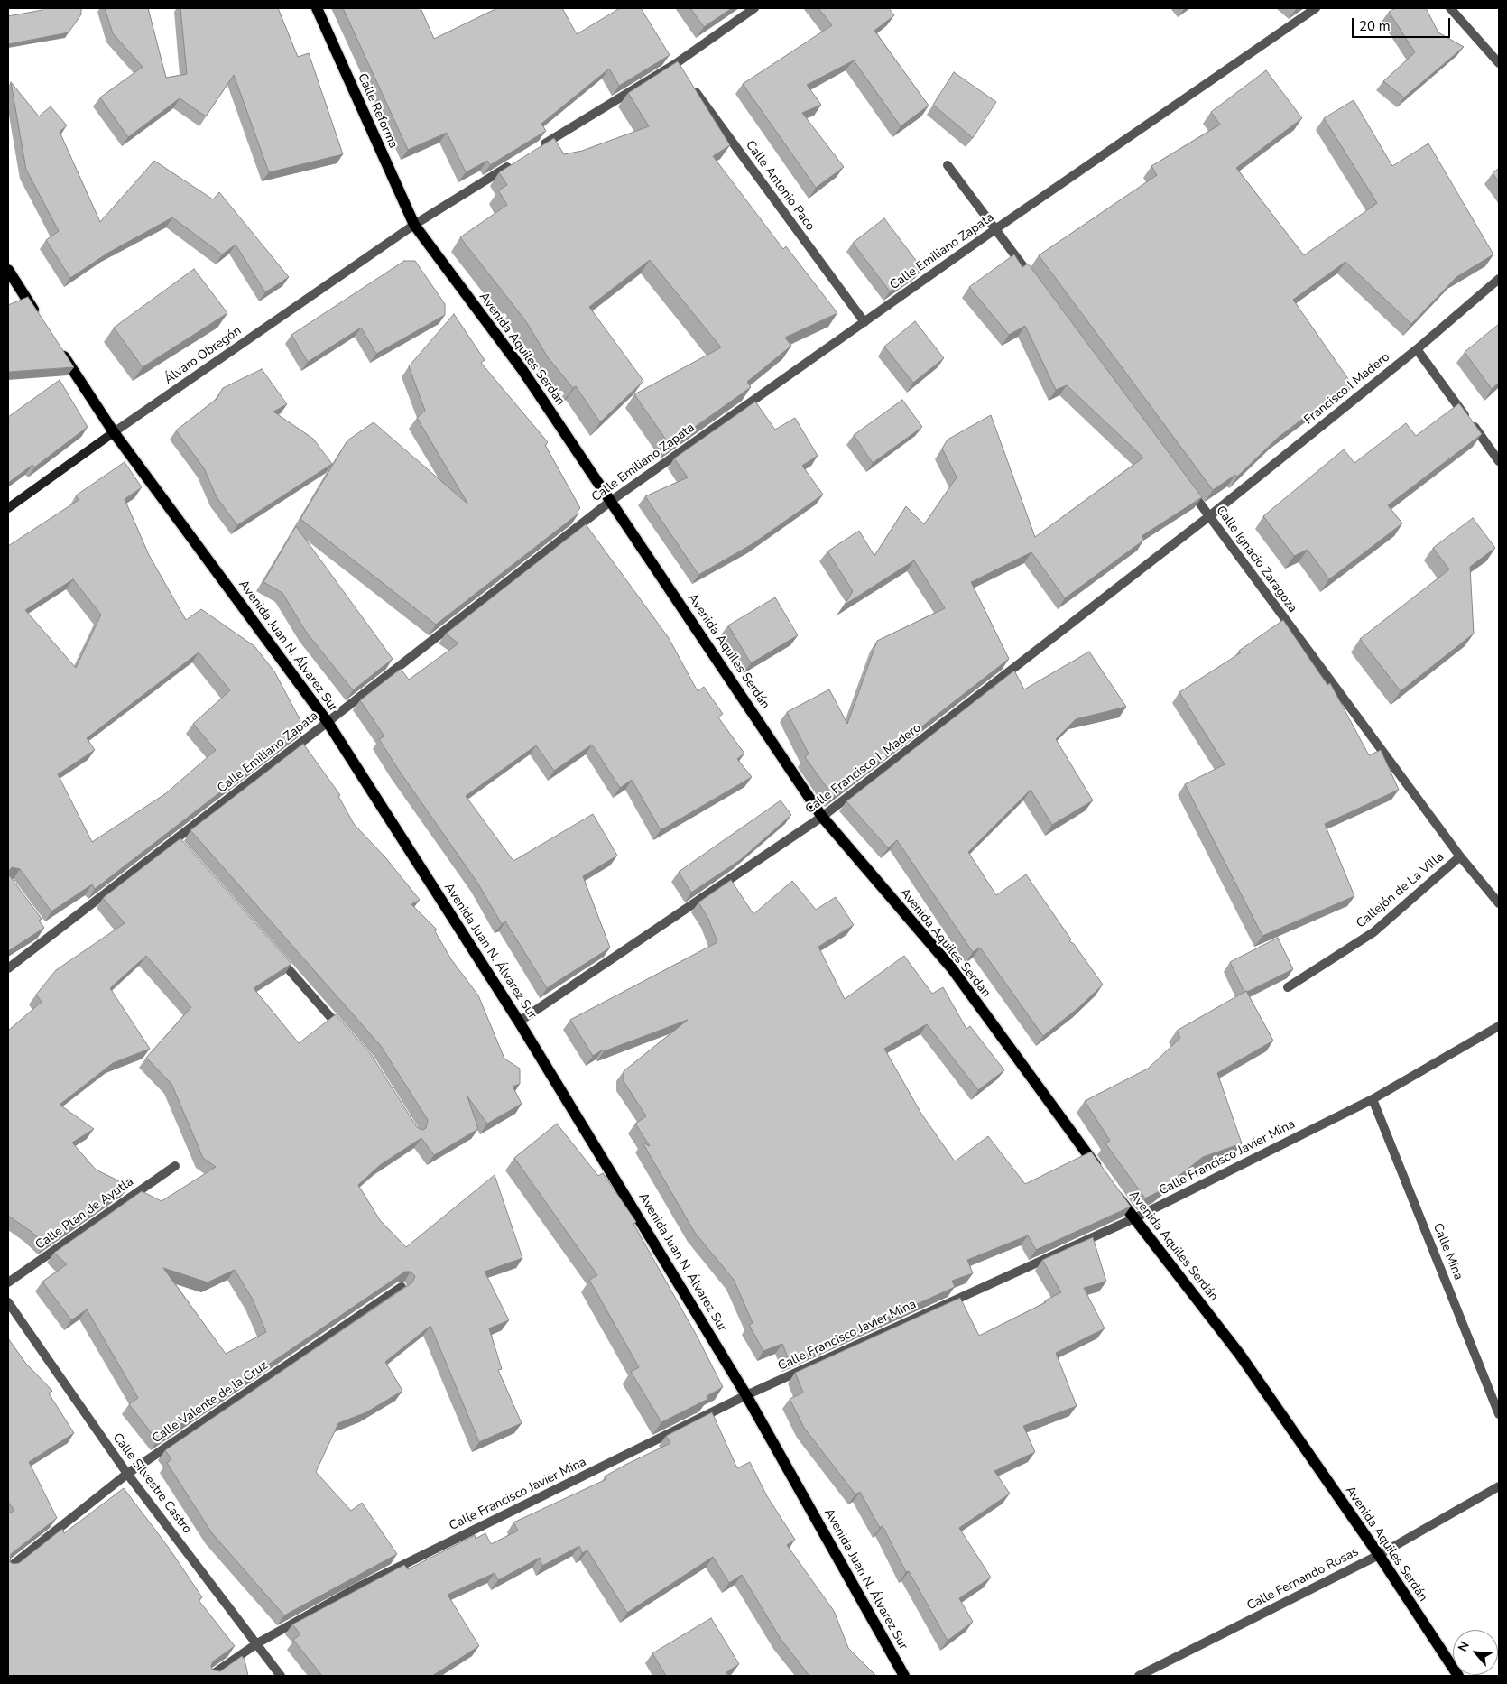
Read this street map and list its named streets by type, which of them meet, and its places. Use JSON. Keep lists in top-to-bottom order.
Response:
{
  "streets": {
    "main road": [
      "Calle Reforma",
      "Avenida Aquiles Serdán",
      "Álvaro Obregón",
      "Avenida Juan N. Álvarez Sur"
    ],
    "street": [
      "Calle Antonio Paco",
      "Calle Emiliano Zapata",
      "Francisco I Madero",
      "Calle Ignacio Zaragoza",
      "Calle Francisco I. Madero",
      "Callejón de La Villa",
      "Calle Francisco Javier Mina",
      "Calle Plan de Ayutla",
      "Calle Mina",
      "Calle Valente de la Cruz",
      "Calle Silvestre Castro",
      "Calle Fernando Rosas"
    ]
  },
  "crossings": [
    ["Calle Reforma", "Avenida Aquiles Serdán"],
    ["Calle Reforma", "Álvaro Obregón"],
    ["Calle Antonio Paco", "Calle Emiliano Zapata"],
    ["Calle Emiliano Zapata", "Avenida Aquiles Serdán"],
    ["Calle Emiliano Zapata", "Avenida Juan N. Álvarez Sur"],
    ["Avenida Aquiles Serdán", "Álvaro Obregón"],
    ["Avenida Aquiles Serdán", "Calle Francisco I. Madero"],
    ["Avenida Aquiles Serdán", "Calle Francisco Javier Mina"],
    ["Avenida Aquiles Serdán", "Calle Fernando Rosas"],
    ["Álvaro Obregón", "Avenida Juan N. Álvarez Sur"],
    ["Francisco I Madero", "Calle Ignacio Zaragoza"],
    ["Francisco I Madero", "Calle Francisco I. Madero"],
    ["Calle Ignacio Zaragoza", "Calle Francisco I. Madero"],
    ["Calle Ignacio Zaragoza", "Callejón de La Villa"],
    ["Avenida Juan N. Álvarez Sur", "Calle Francisco I. Madero"],
    ["Avenida Juan N. Álvarez Sur", "Calle Francisco Javier Mina"],
    ["Calle Francisco Javier Mina", "Calle Mina"],
    ["Calle Francisco Javier Mina", "Calle Silvestre Castro"],
    ["Calle Valente de la Cruz", "Calle Silvestre Castro"]
  ],
  "scale_bar": "20 m",
  "north": "top left"
}
